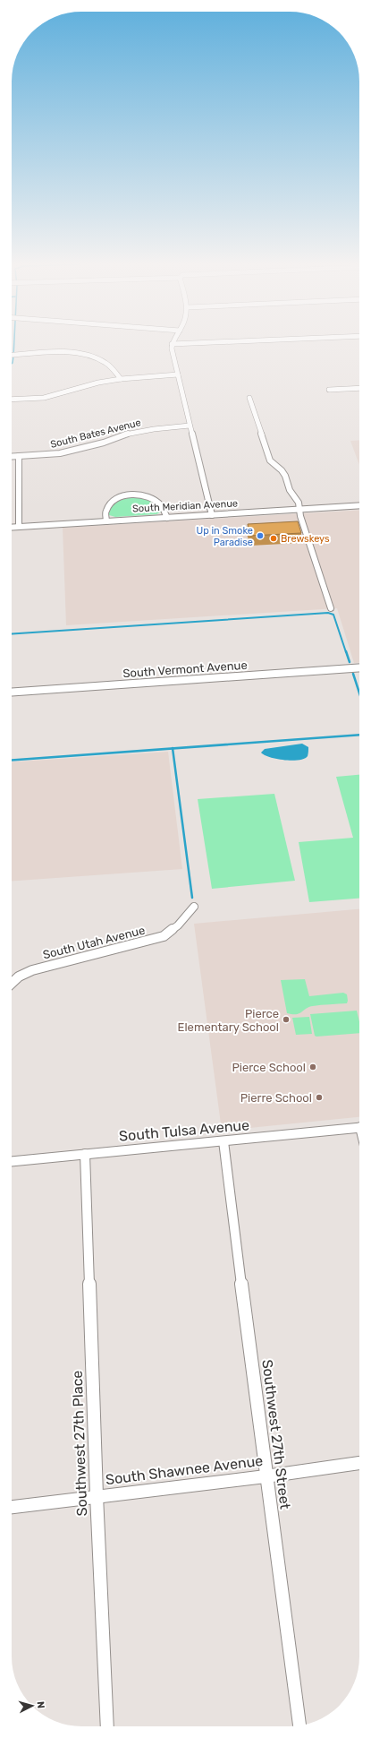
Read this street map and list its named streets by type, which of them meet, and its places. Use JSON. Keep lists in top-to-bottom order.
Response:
{
  "streets": {
    "main road": ["South Meridian Avenue"],
    "street": [
      "South Bates Avenue",
      "South Vermont Avenue",
      "South Utah Avenue",
      "South Tulsa Avenue",
      "Southwest 27th Street",
      "Southwest 27th Place",
      "South Shawnee Avenue"
    ]
  },
  "crossings": [
    ["South Tulsa Avenue", "Southwest 27th Street"],
    ["South Tulsa Avenue", "Southwest 27th Place"],
    ["Southwest 27th Street", "South Shawnee Avenue"],
    ["Southwest 27th Place", "South Shawnee Avenue"]
  ],
  "places": [
    "Up in Smoke Paradise",
    "Brewskeys",
    "Pierce Elementary School",
    "Pierce School",
    "Pierre School"
  ],
  "north": "right"
}
